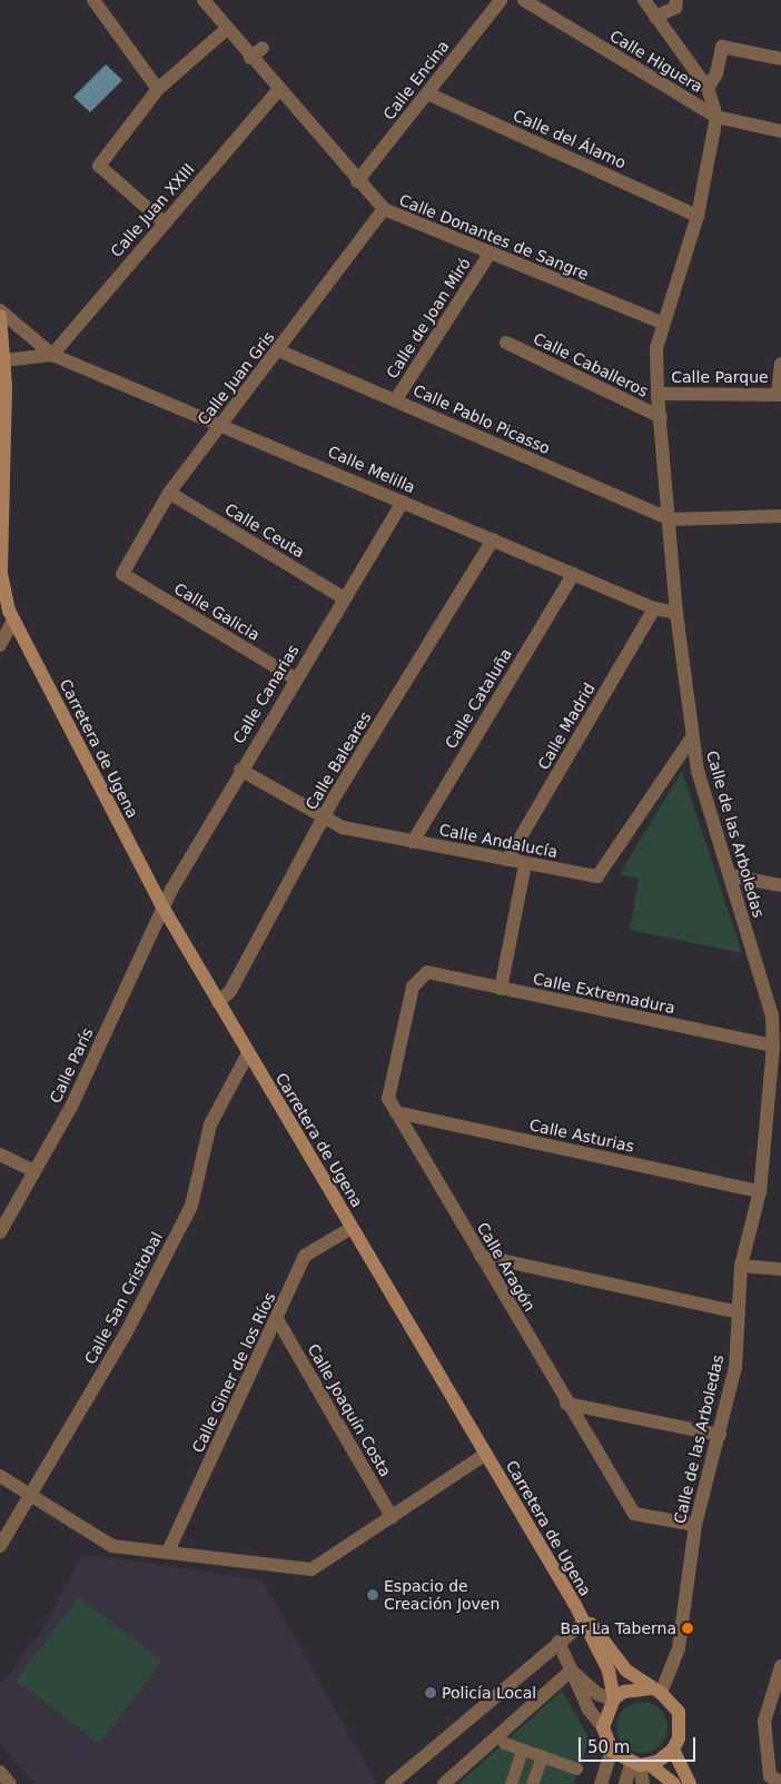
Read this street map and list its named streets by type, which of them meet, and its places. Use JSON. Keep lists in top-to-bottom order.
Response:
{
  "streets": {
    "main road": ["Carretera de Ugena"],
    "street": [
      "Calle Higuera",
      "Calle Encina",
      "Calle del Álamo",
      "Calle Juan XXIII",
      "Calle Donantes de Sangre",
      "Calle de Joan Miró",
      "Calle Caballeros",
      "Calle Parque",
      "Calle Juan Gris",
      "Calle Pablo Picasso",
      "Calle Melilla",
      "Calle Ceuta",
      "Calle Galicia",
      "Calle Canarias",
      "Calle Cataluña",
      "Calle Madrid",
      "Calle Baleares",
      "Calle de las Arboledas",
      "Calle Andalucía",
      "Calle Extremadura",
      "Calle París",
      "Calle Asturias",
      "Calle Aragón",
      "Calle San Cristobal",
      "Calle Giner de los Ríos",
      "Calle Joaquín Costa"
    ]
  },
  "crossings": [
    ["Calle Higuera", "Calle de las Arboledas"],
    ["Calle Encina", "Calle del Álamo"],
    ["Calle Encina", "Calle Donantes de Sangre"],
    ["Calle del Álamo", "Calle de las Arboledas"],
    ["Calle Juan XXIII", "Calle Donantes de Sangre"],
    ["Calle Juan XXIII", "Calle Melilla"],
    ["Calle Donantes de Sangre", "Calle de Joan Miró"],
    ["Calle Donantes de Sangre", "Calle Juan Gris"],
    ["Calle Donantes de Sangre", "Calle de las Arboledas"],
    ["Calle de Joan Miró", "Calle Pablo Picasso"],
    ["Calle Caballeros", "Calle de las Arboledas"],
    ["Calle Parque", "Calle de las Arboledas"],
    ["Calle Juan Gris", "Calle Pablo Picasso"],
    ["Calle Juan Gris", "Calle Melilla"],
    ["Calle Juan Gris", "Calle Ceuta"],
    ["Calle Juan Gris", "Calle Galicia"],
    ["Calle Pablo Picasso", "Calle de las Arboledas"],
    ["Calle Melilla", "Calle Canarias"],
    ["Calle Melilla", "Calle Cataluña"],
    ["Calle Melilla", "Calle Madrid"],
    ["Calle Melilla", "Carretera de Ugena"],
    ["Calle Melilla", "Calle Baleares"],
    ["Calle Melilla", "Calle de las Arboledas"],
    ["Calle Ceuta", "Calle Canarias"],
    ["Calle Galicia", "Calle Canarias"],
    ["Calle Canarias", "Carretera de Ugena"],
    ["Calle Canarias", "Calle Andalucía"],
    ["Calle Canarias", "Calle París"],
    ["Calle Cataluña", "Calle Andalucía"],
    ["Calle Madrid", "Calle Andalucía"],
    ["Carretera de Ugena", "Calle Baleares"],
    ["Carretera de Ugena", "Calle de las Arboledas"],
    ["Carretera de Ugena", "Calle París"],
    ["Carretera de Ugena", "Calle San Cristobal"],
    ["Carretera de Ugena", "Calle Giner de los Ríos"],
    ["Calle Baleares", "Calle Andalucía"],
    ["Calle de las Arboledas", "Calle Andalucía"],
    ["Calle de las Arboledas", "Calle Extremadura"],
    ["Calle de las Arboledas", "Calle Asturias"],
    ["Calle de las Arboledas", "Calle Aragón"],
    ["Calle Extremadura", "Calle Aragón"],
    ["Calle Asturias", "Calle Aragón"],
    ["Calle Giner de los Ríos", "Calle Joaquín Costa"]
  ],
  "places": ["Espacio de Creación Joven", "Bar La Taberna", "Policía Local"],
  "scale_bar": "50 m"
}
